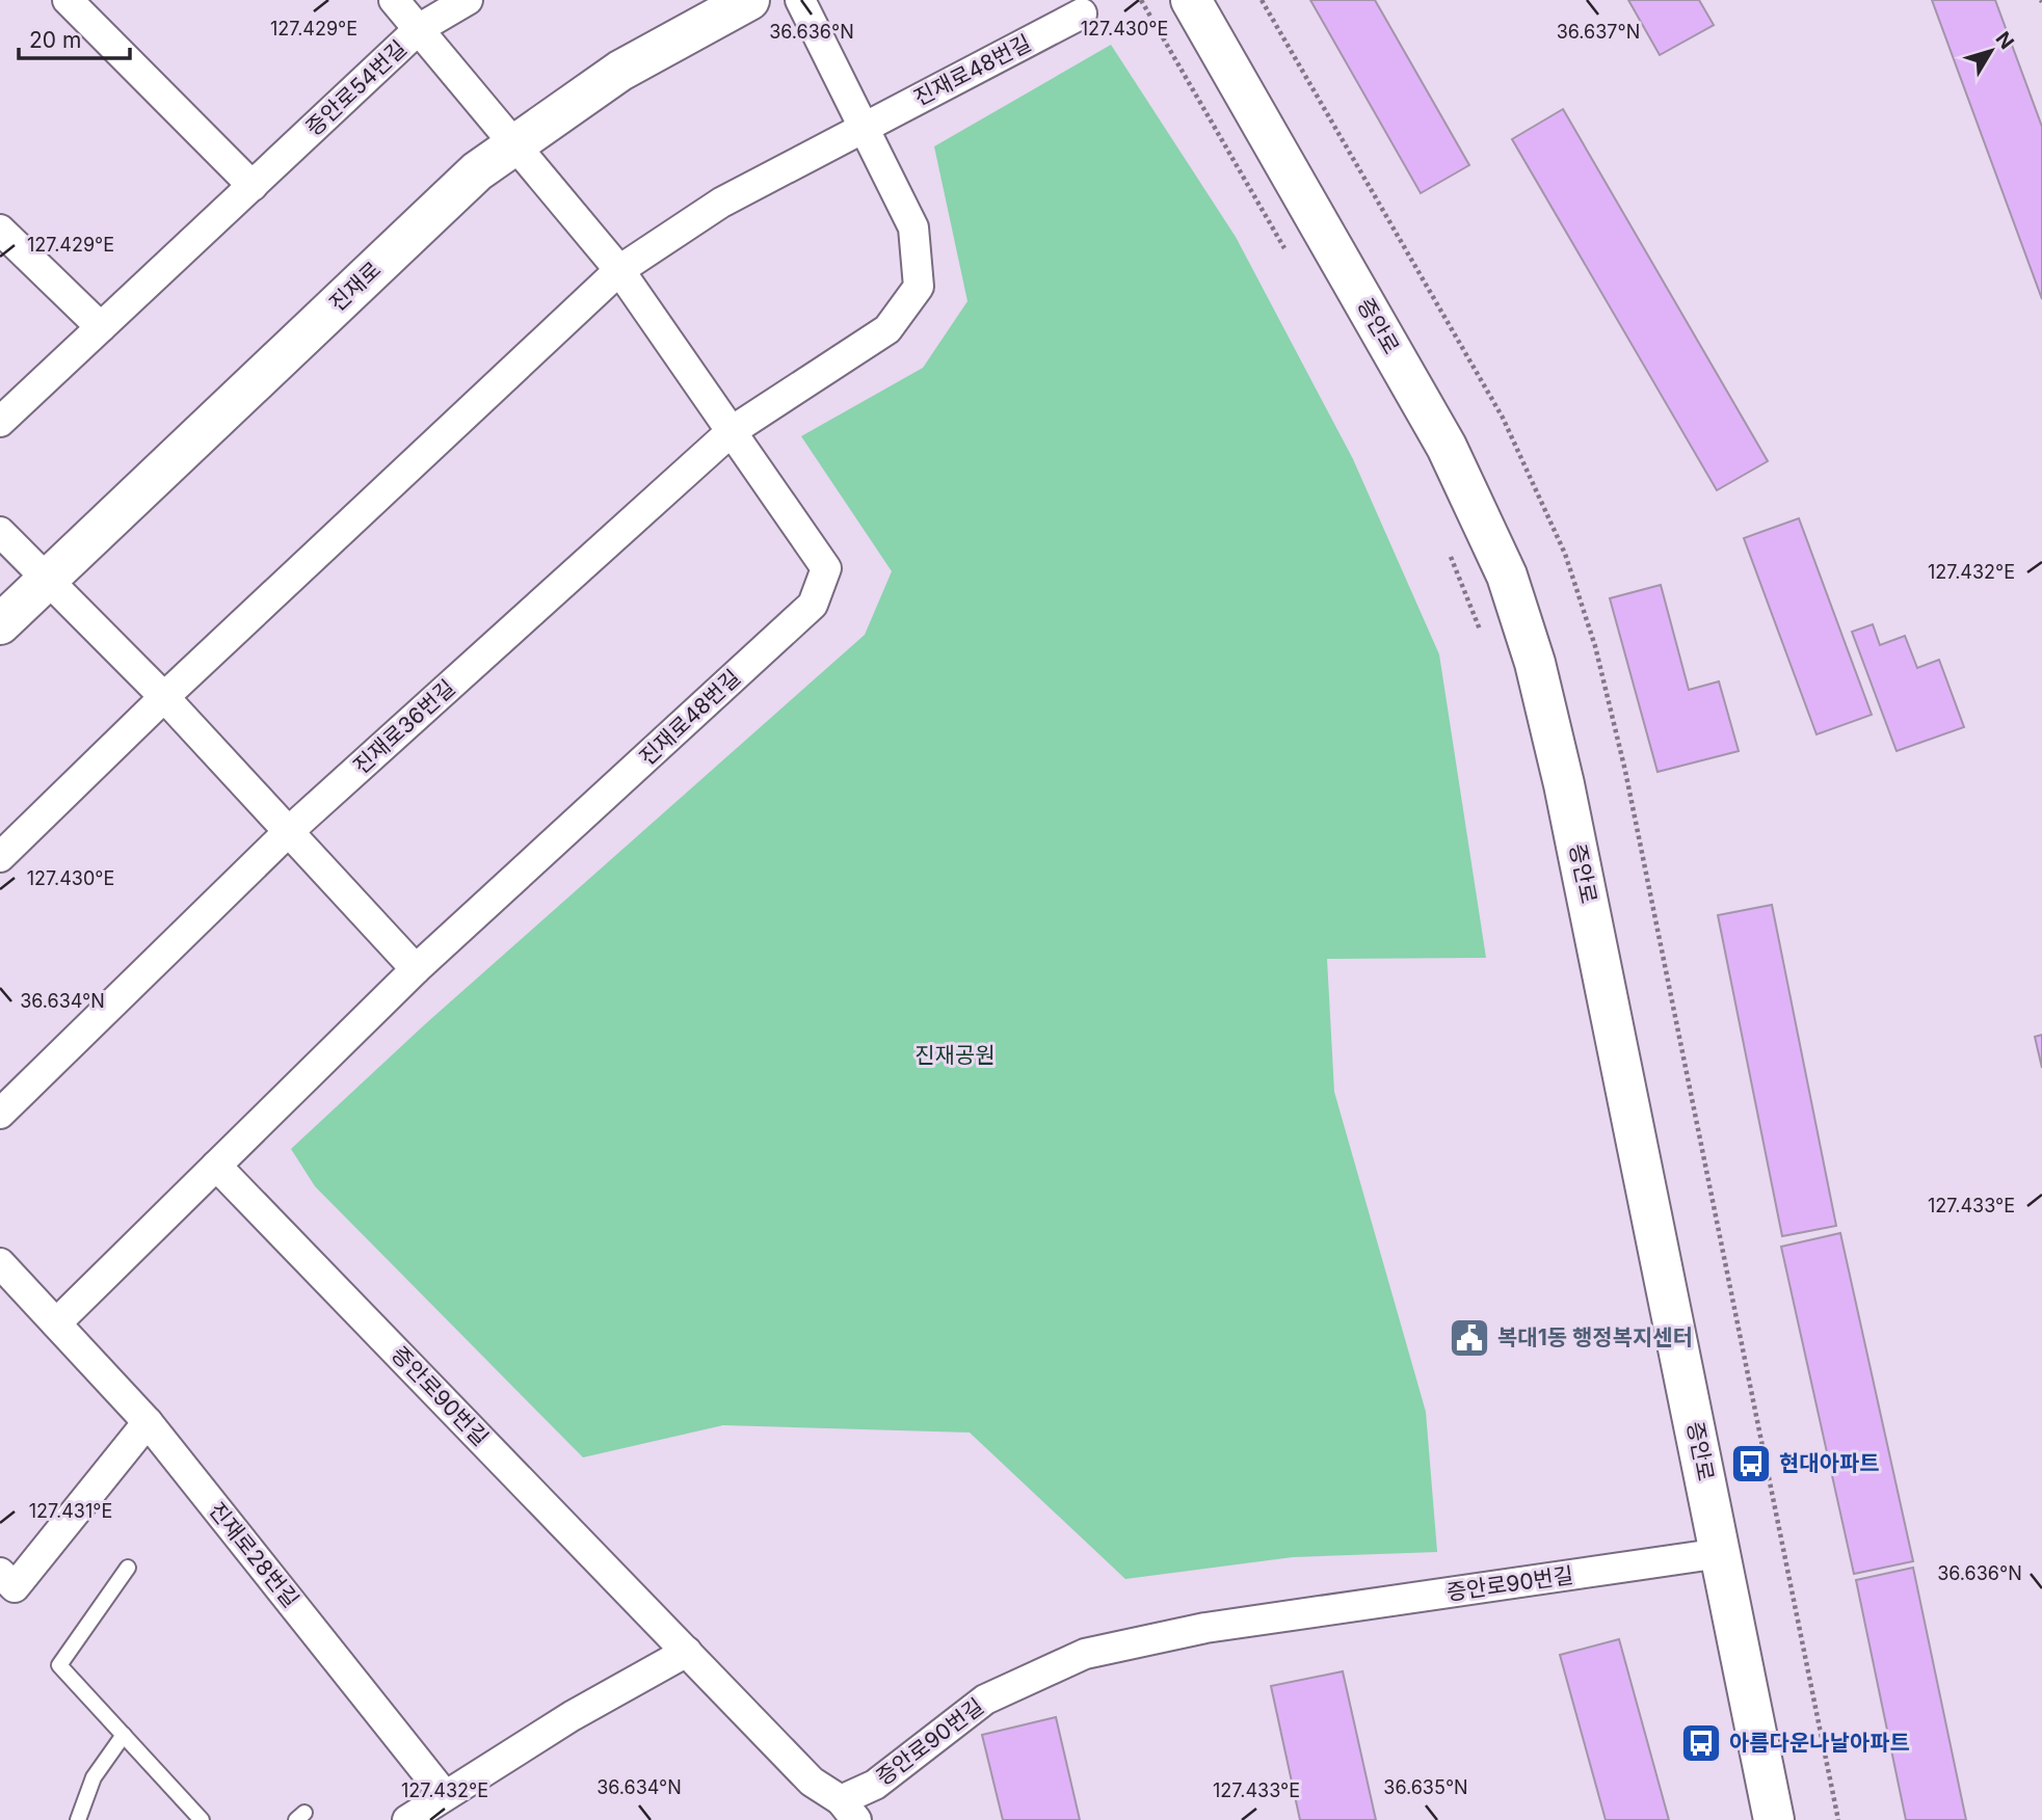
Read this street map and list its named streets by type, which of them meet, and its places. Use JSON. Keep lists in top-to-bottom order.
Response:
{
  "streets": {
    "street": [
      "진재로48번길",
      "증안로54번길",
      "진재로",
      "증안로",
      "진재로36번길",
      "증안로90번길",
      "진재로28번길"
    ]
  },
  "crossings": [
    ["진재로48번길", "증안로54번길"],
    ["진재로48번길", "진재로"],
    ["진재로48번길", "진재로36번길"],
    ["증안로", "증안로90번길"]
  ],
  "parks": ["진재공원"],
  "places": {
    "public building": ["복대1동 행정복지센터"],
    "bus stop": ["현대아파트", "아름다운나날아파트"]
  },
  "scale_bar": "20 m",
  "north": "top right",
  "coordinates": [
    "127.429°E",
    "127.430°E",
    "36.636°N",
    "36.637°N",
    "127.432°E",
    "36.634°N",
    "127.433°E",
    "127.431°E",
    "36.635°N"
  ]
}
